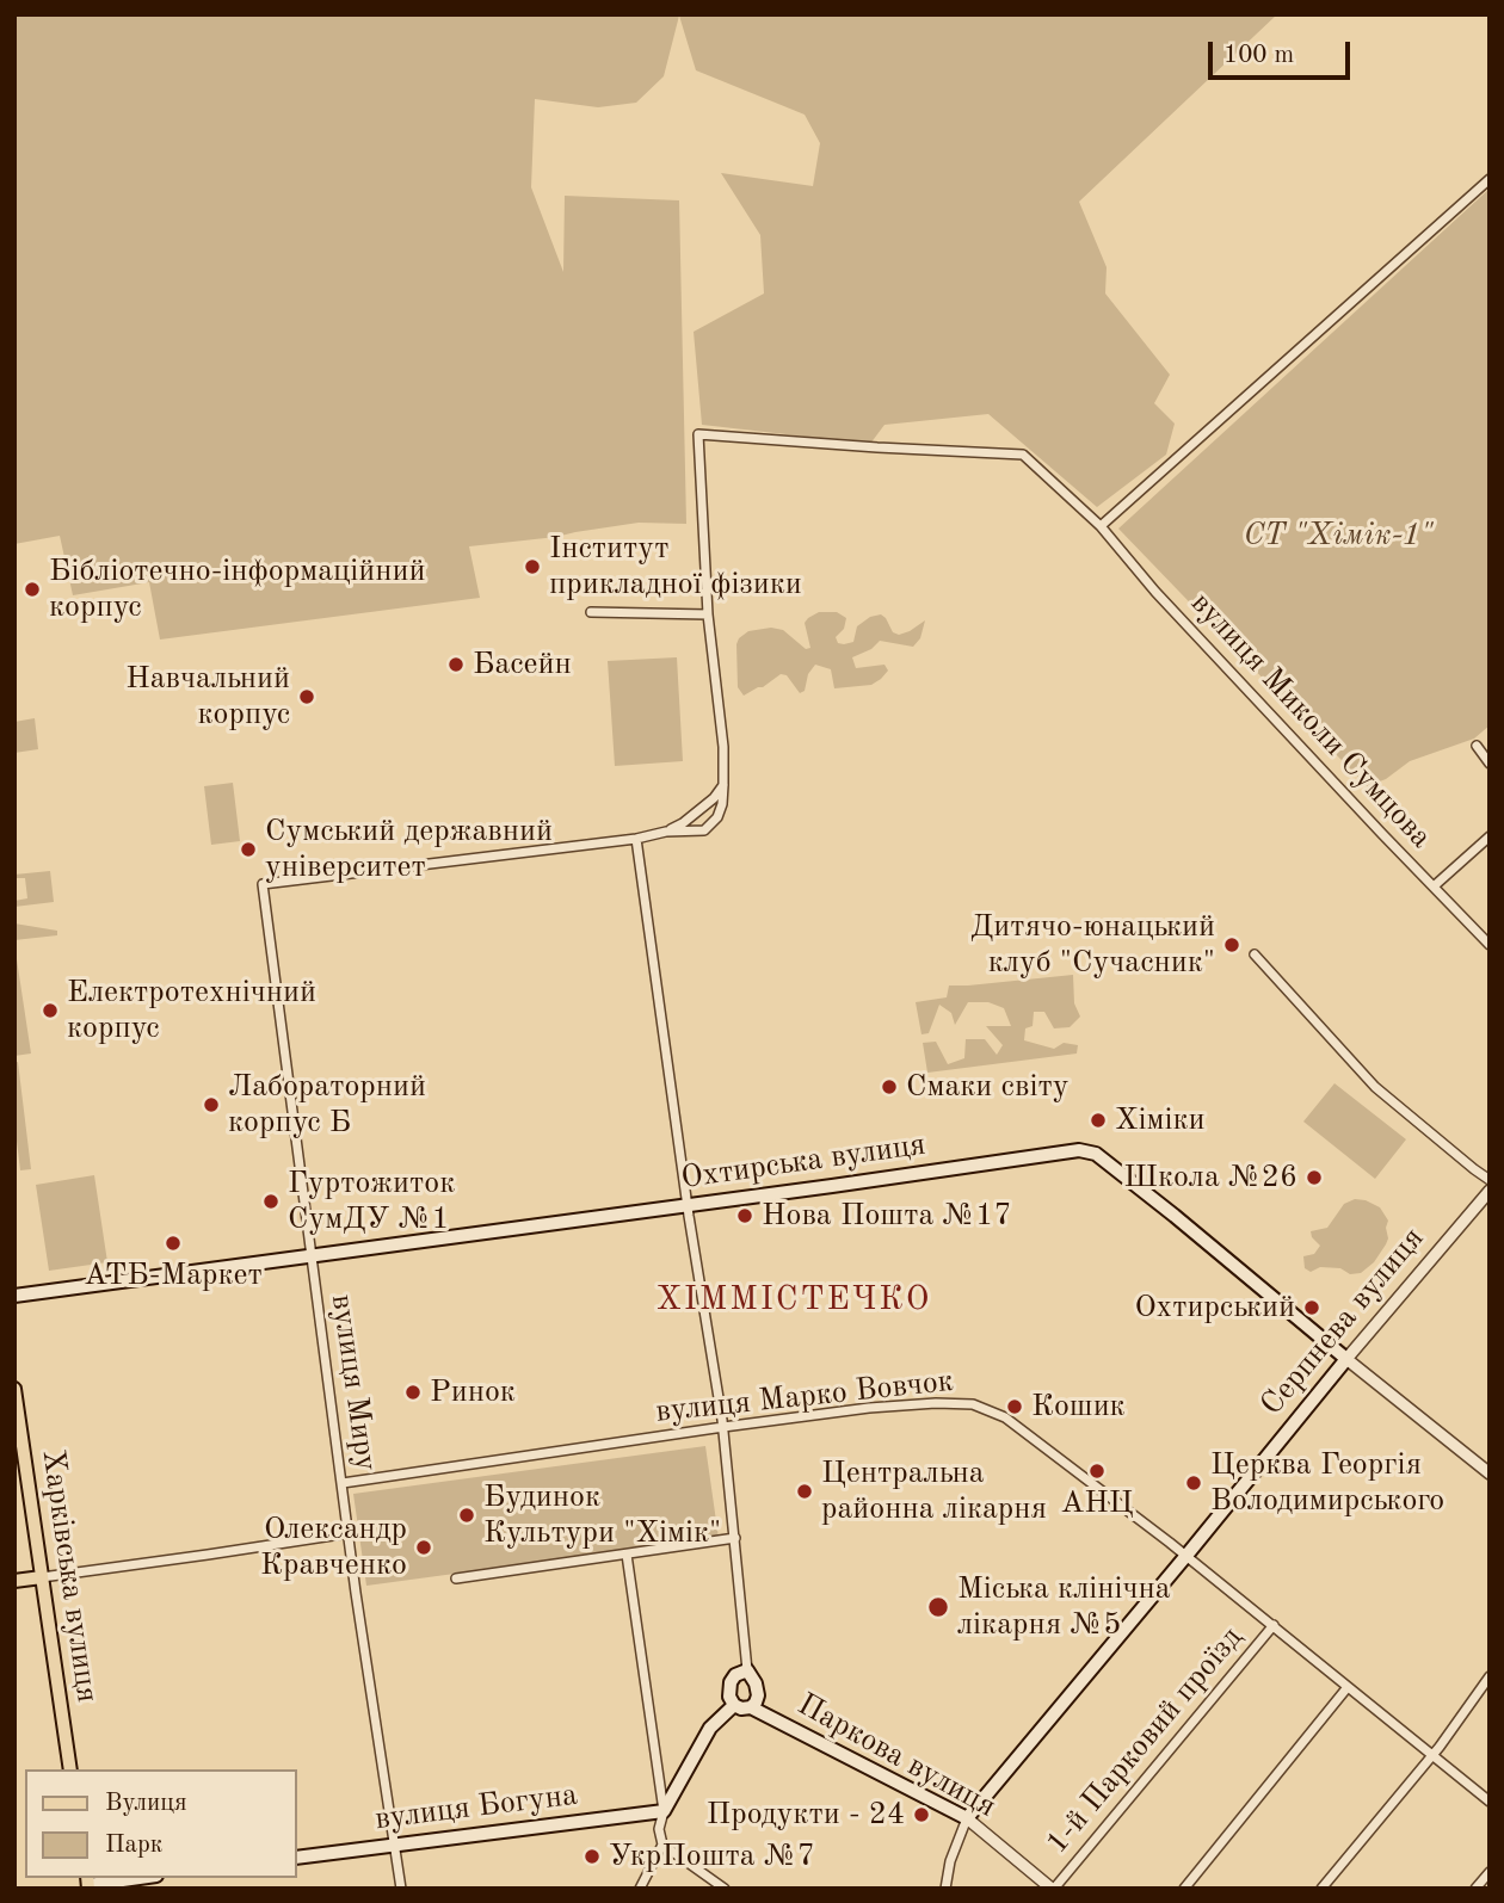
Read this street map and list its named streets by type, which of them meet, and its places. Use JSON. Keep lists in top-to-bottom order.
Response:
{
  "streets": {
    "main road": [
      "Охтирська вулиця",
      "Серпнева вулиця",
      "Харківська вулиця",
      "Паркова вулиця",
      "вулиця Богуна"
    ],
    "street": [
      "вулиця Миколи Сумцова",
      "вулиця Миру",
      "вулиця Марко Вовчок",
      "1-й Парковий проїзд"
    ]
  },
  "crossings": [
    ["Охтирська вулиця", "Серпнева вулиця"],
    ["Охтирська вулиця", "вулиця Миру"],
    ["Серпнева вулиця", "вулиця Марко Вовчок"],
    ["Серпнева вулиця", "Паркова вулиця"],
    ["вулиця Миру", "вулиця Марко Вовчок"],
    ["вулиця Миру", "вулиця Богуна"],
    ["вулиця Марко Вовчок", "1-й Парковий проїзд"],
    ["1-й Парковий проїзд", "Паркова вулиця"]
  ],
  "districts": ["ХІММІСТЕЧКО"],
  "parks": ["СТ \"Хімік-1\""],
  "places": [
    "Інститут прикладної фізики",
    "Бібліотечно-інформаційний корпус",
    "Басейн",
    "Навчальний корпус",
    "Сумський державний університет",
    "Дитячо-юнацький клуб \"Сучасник\"",
    "Електротехнічний корпус",
    "Смаки світу",
    "Лабораторний корпус Б",
    "Хіміки",
    "Школа №26",
    "Гуртожиток СумДУ №1",
    "Нова Пошта №17",
    "АТБ-Маркет",
    "Охтирський",
    "Ринок",
    "Кошик",
    "АНЦ",
    "Церква Георгія Володимирського",
    "Центральна районна лікарня",
    "Будинок Культури \"Хімік\"",
    "Олександр Кравченко",
    "Міська клінічна лікарня №5",
    "Продукти - 24",
    "УкрПошта №7"
  ],
  "legend": ["Вулиця", "Парк"],
  "scale_bar": "100 m"
}
